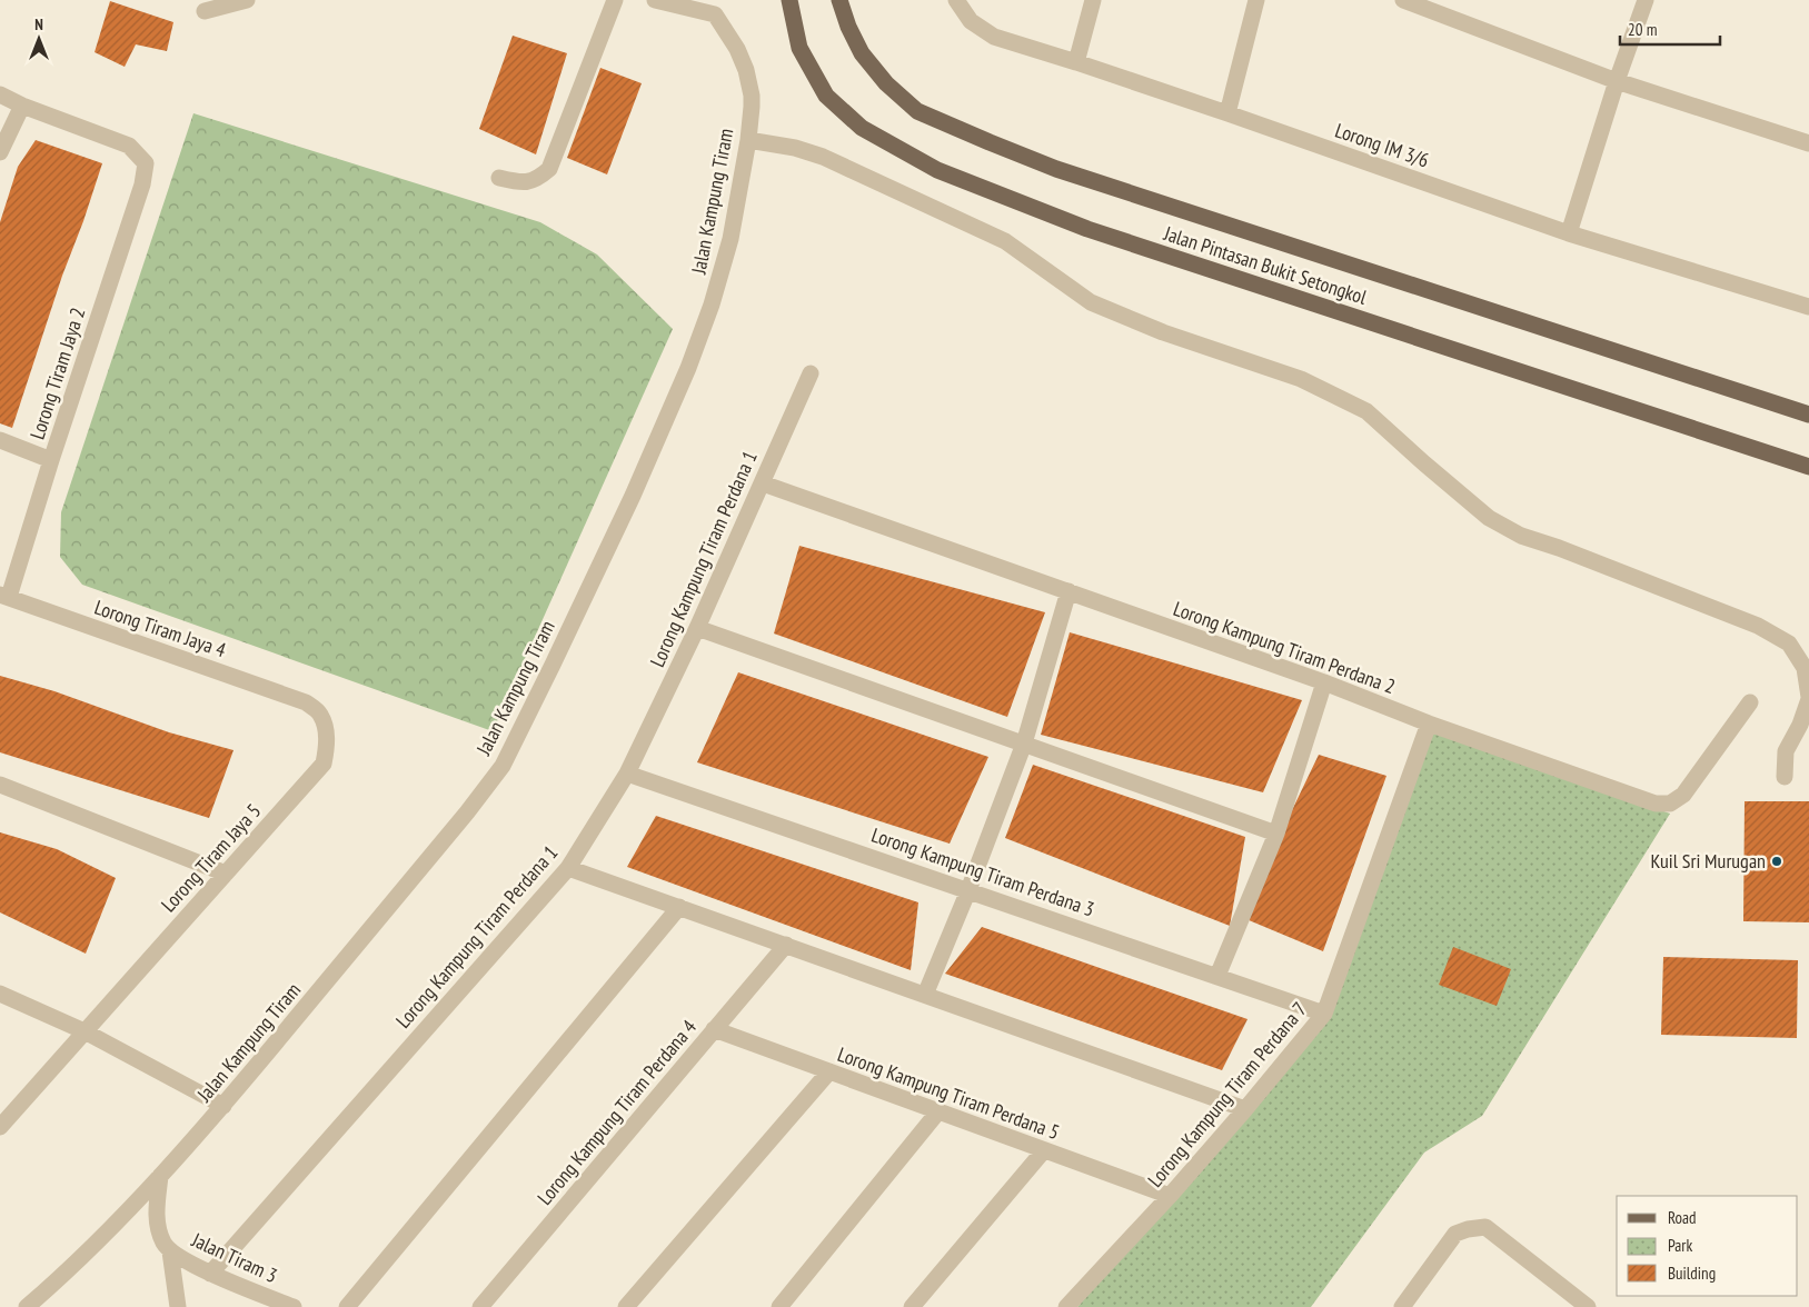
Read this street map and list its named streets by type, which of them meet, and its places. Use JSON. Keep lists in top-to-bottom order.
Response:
{
  "streets": {
    "main road": ["Jalan Pintasan Bukit Setongkol"],
    "street": [
      "Lorong IM 3/6",
      "Jalan Kampung Tiram",
      "Lorong Tiram Jaya 2",
      "Lorong Kampung Tiram Perdana 1",
      "Lorong Tiram Jaya 4",
      "Lorong Kampung Tiram Perdana 2",
      "Lorong Tiram Jaya 5",
      "Lorong Kampung Tiram Perdana 3",
      "Lorong Kampung Tiram Perdana 5",
      "Lorong Kampung Tiram Perdana 7",
      "Lorong Kampung Tiram Perdana 4",
      "Jalan Tiram 3"
    ]
  },
  "crossings": [
    ["Jalan Kampung Tiram", "Jalan Tiram 3"],
    ["Lorong Tiram Jaya 2", "Lorong Tiram Jaya 4"],
    ["Lorong Kampung Tiram Perdana 1", "Lorong Kampung Tiram Perdana 2"],
    ["Lorong Kampung Tiram Perdana 1", "Lorong Kampung Tiram Perdana 3"],
    ["Lorong Kampung Tiram Perdana 1", "Jalan Tiram 3"],
    ["Lorong Tiram Jaya 4", "Lorong Tiram Jaya 5"],
    ["Lorong Kampung Tiram Perdana 2", "Lorong Kampung Tiram Perdana 7"],
    ["Lorong Kampung Tiram Perdana 3", "Lorong Kampung Tiram Perdana 7"],
    ["Lorong Kampung Tiram Perdana 5", "Lorong Kampung Tiram Perdana 7"],
    ["Lorong Kampung Tiram Perdana 5", "Lorong Kampung Tiram Perdana 4"]
  ],
  "places": ["Kuil Sri Murugan"],
  "legend": ["Road", "Park", "Building"],
  "scale_bar": "20 m",
  "north": "top"
}
